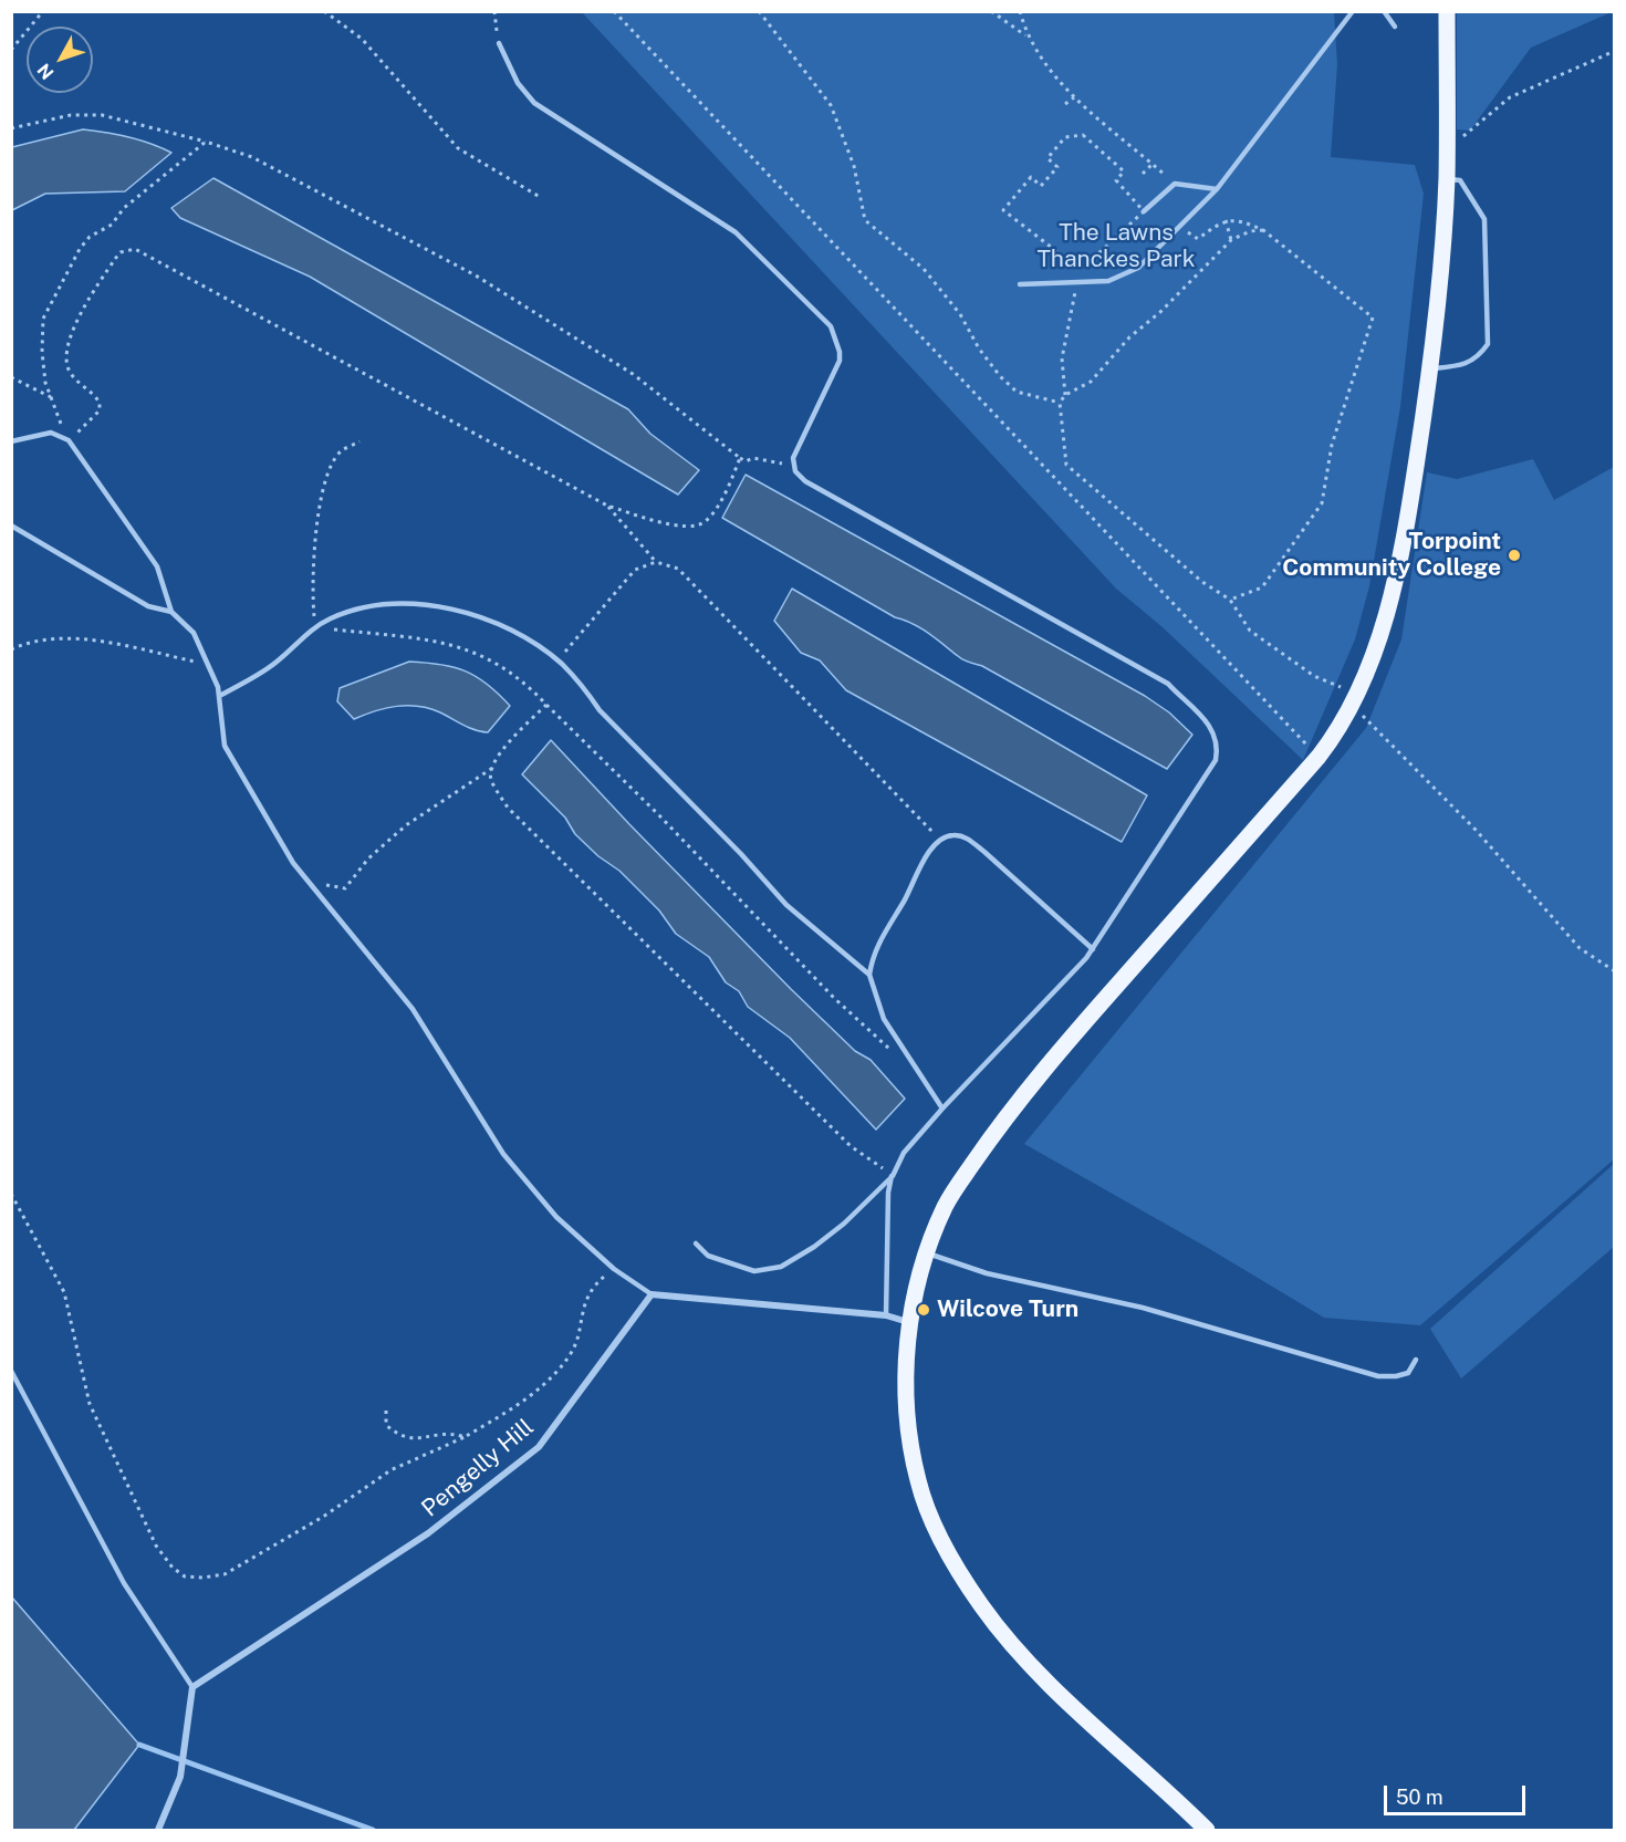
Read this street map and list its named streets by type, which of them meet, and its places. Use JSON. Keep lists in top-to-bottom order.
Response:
{
  "streets": {
    "street": ["Pengelly Hill"]
  },
  "parks": ["The Lawns Thanckes Park"],
  "places": ["Torpoint Community College", "Wilcove Turn"],
  "scale_bar": "50 m",
  "north": "bottom left"
}
